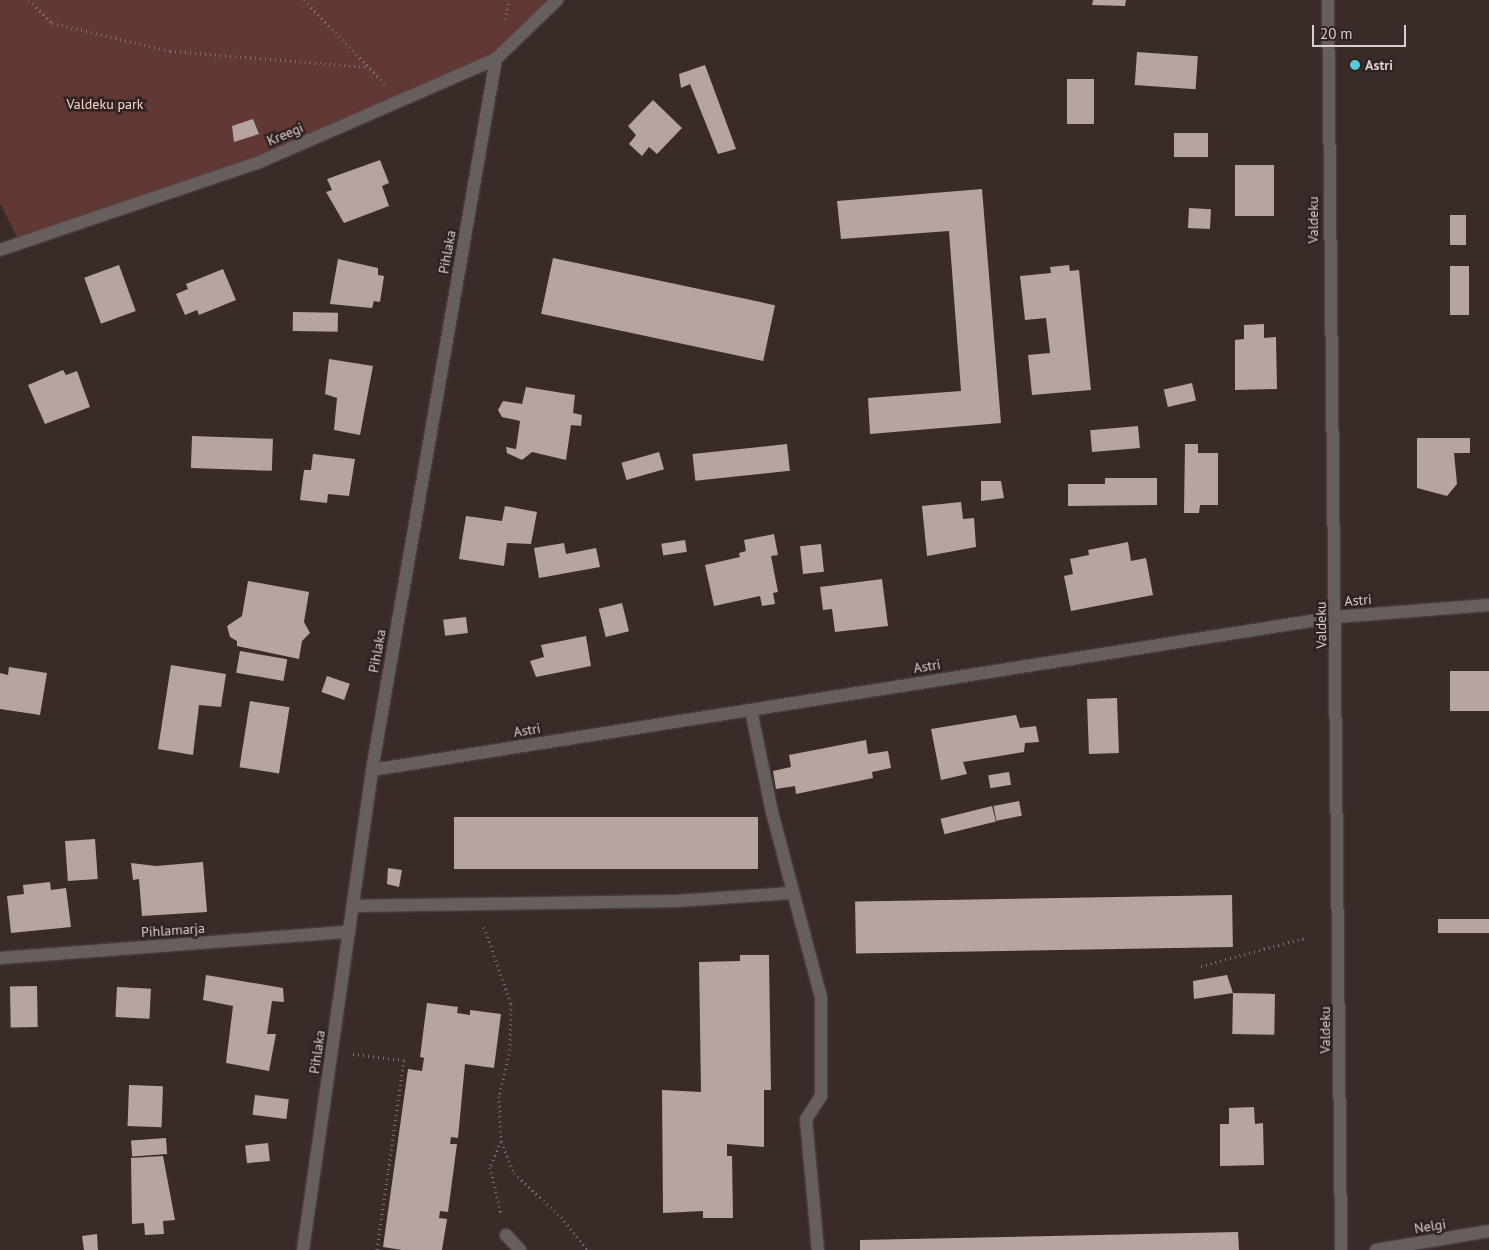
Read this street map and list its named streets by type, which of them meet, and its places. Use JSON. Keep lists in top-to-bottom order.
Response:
{
  "streets": {
    "street": [
      "Kreegi",
      "Valdeku",
      "Pihlaka",
      "Astri",
      "Pihlamarja",
      "Nelgi"
    ]
  },
  "crossings": [
    ["Kreegi", "Pihlaka"],
    ["Valdeku", "Astri"],
    ["Pihlaka", "Astri"],
    ["Pihlaka", "Pihlamarja"]
  ],
  "parks": ["Valdeku park"],
  "places": ["Astri"],
  "scale_bar": "20 m"
}
